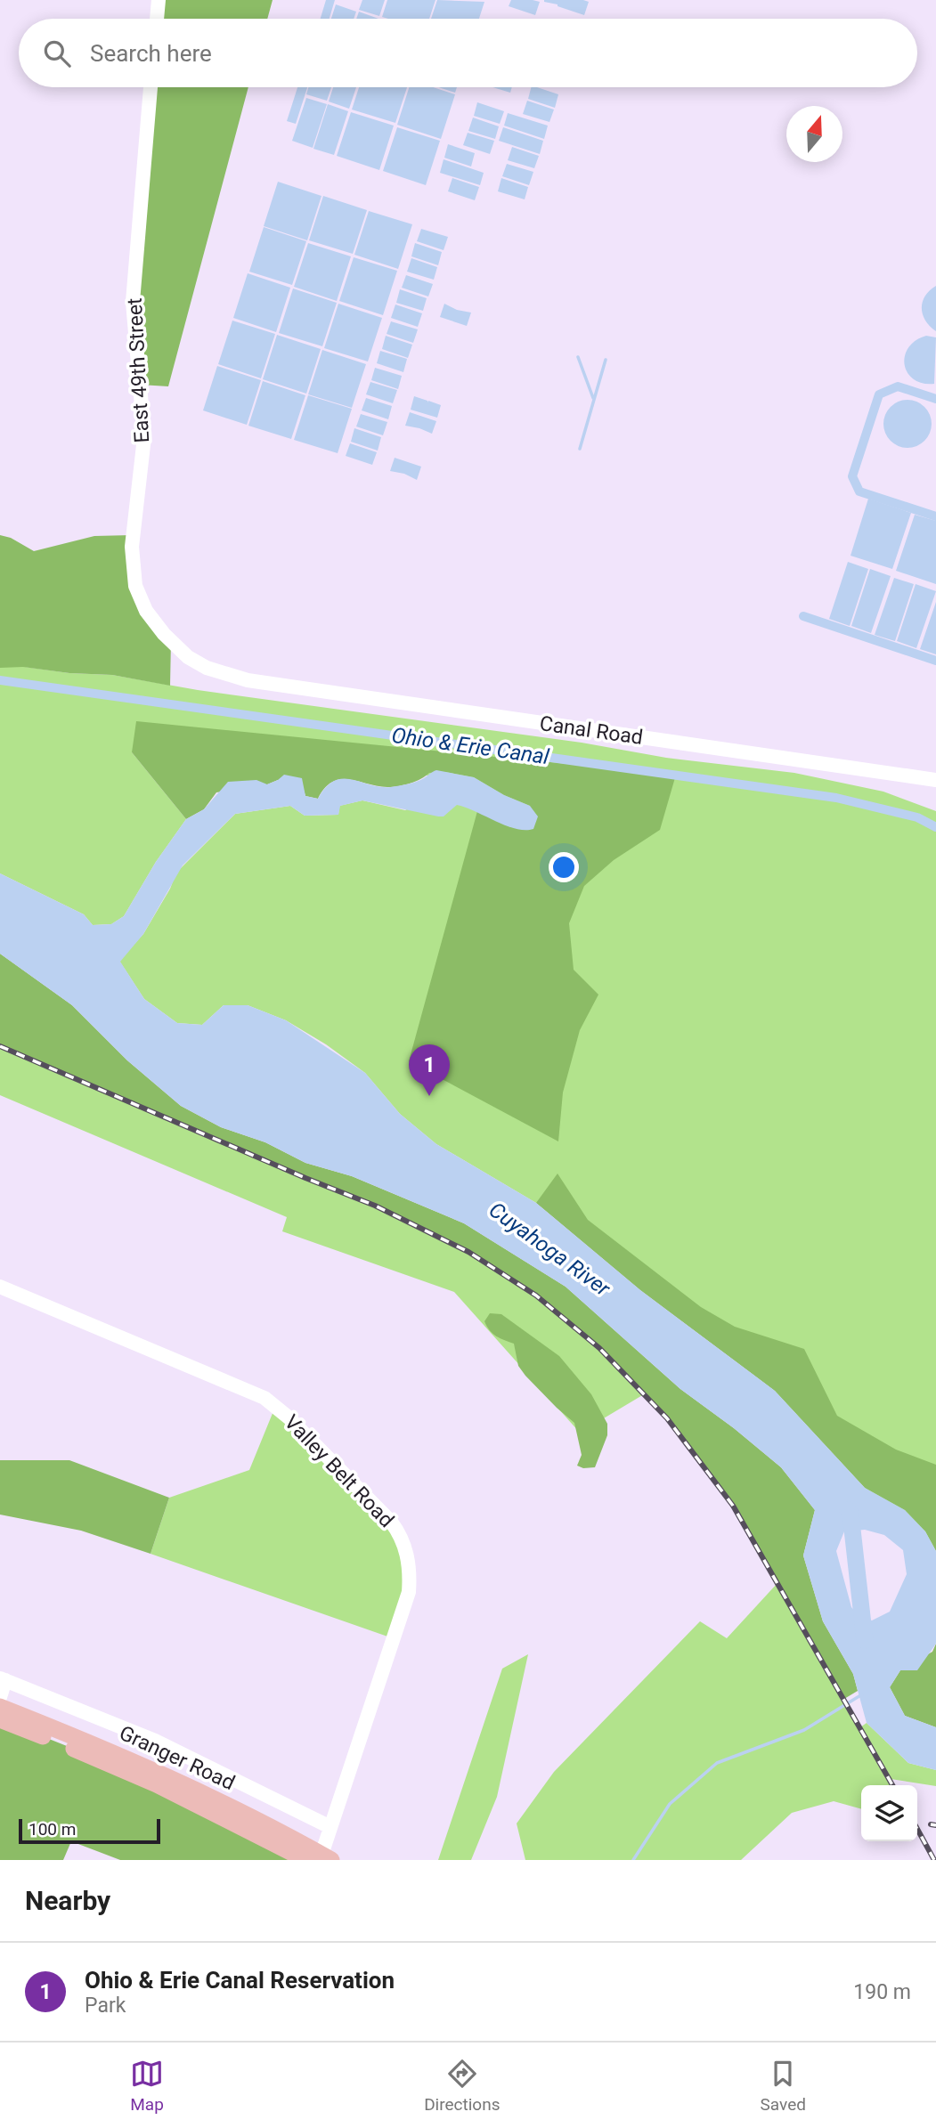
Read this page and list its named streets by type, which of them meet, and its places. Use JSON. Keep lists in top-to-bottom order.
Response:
{
  "streets": {
    "main road": ["Granger Road"],
    "street": ["East 49th Street", "Canal Road", "Valley Belt Road"]
  },
  "crossings": [
    ["East 49th Street", "Canal Road"],
    ["Valley Belt Road", "Granger Road"]
  ],
  "water": ["Ohio & Erie Canal", "Cuyahoga River"],
  "scale_bar": "100 m",
  "north": "top",
  "page": {
    "search": "Search here",
    "pins": "1",
    "scale": "100 m",
    "heading": "Nearby",
    "list": [
      {
        "mark": "1",
        "name": "Ohio & Erie Canal Reservation",
        "note": "Park",
        "value": "190 m"
      }
    ],
    "nav": ["Map", "Directions", "Saved"]
  }
}
